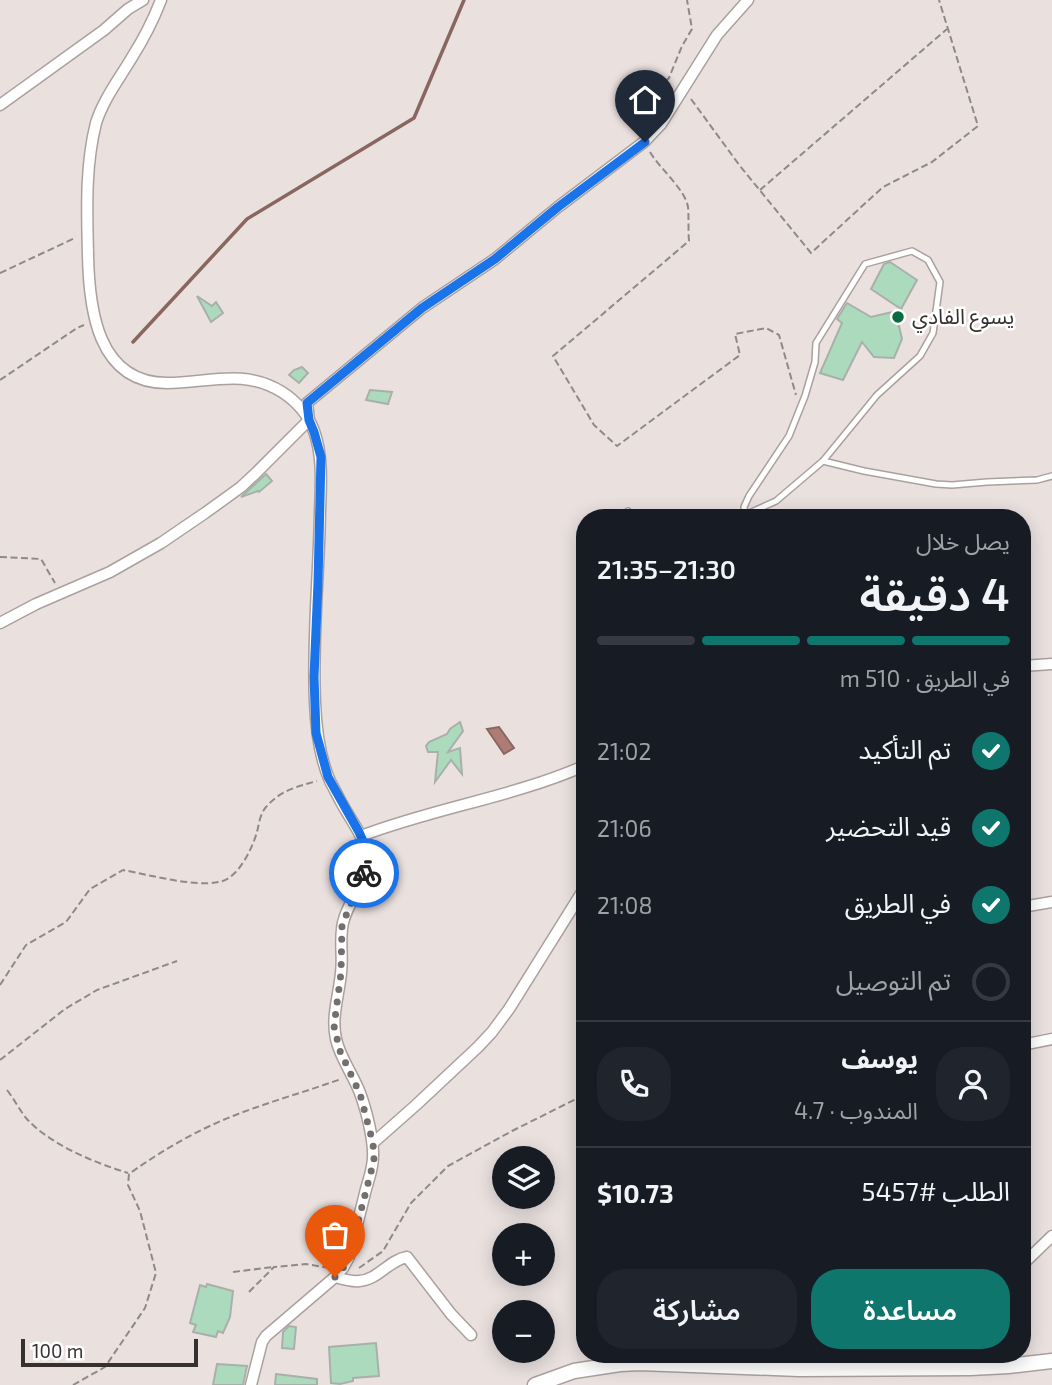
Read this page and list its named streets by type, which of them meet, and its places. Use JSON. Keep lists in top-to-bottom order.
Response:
{
  "places": ["يسوع الفادي"],
  "scale_bar": "100 m",
  "page": {
    "heading": ["4 دقيقة", "يصل خلال", "21:30–21:35"],
    "panel": [
      "يوسف",
      "المندوب · 4.7",
      "الطلب #5457",
      "$10.73"
    ],
    "bar": "في الطريق · 510 m",
    "list": [
      ["تم التأكيد", "21:02"],
      ["قيد التحضير", "21:06"],
      ["في الطريق", "21:08"],
      "تم التوصيل"
    ],
    "map_buttons": ["+", "−"],
    "buttons": ["مساعدة", "مشاركة"],
    "scale": "100 m"
  }
}
